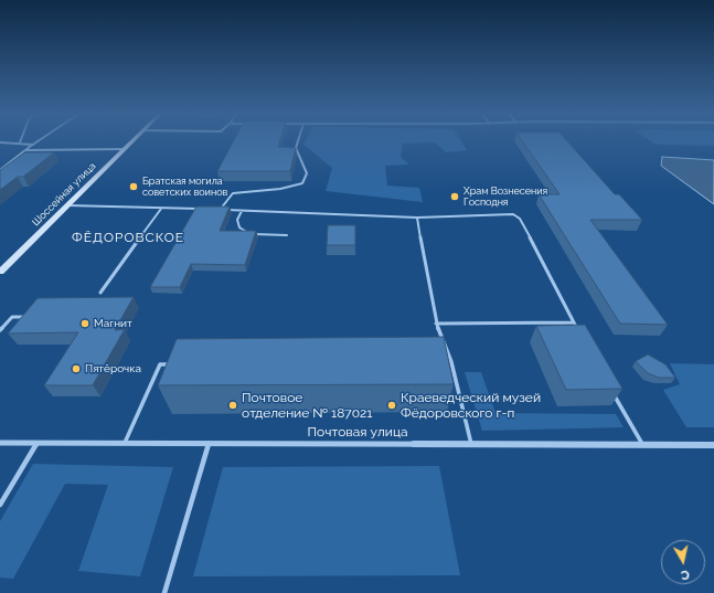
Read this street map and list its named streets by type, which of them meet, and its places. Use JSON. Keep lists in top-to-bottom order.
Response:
{
  "streets": {
    "main road": ["Шоссейная улица"],
    "street": ["Почтовая улица"]
  },
  "districts": ["ФЁДОРОВСКОЕ"],
  "places": [
    "Братская могила советских воинов",
    "Храм Вознесения Господня",
    "Магнит",
    "Пятёрочка",
    "Почтовое отделение № 187021",
    "Краеведческий музей Фёдоровского г-п"
  ],
  "north": "bottom"
}
